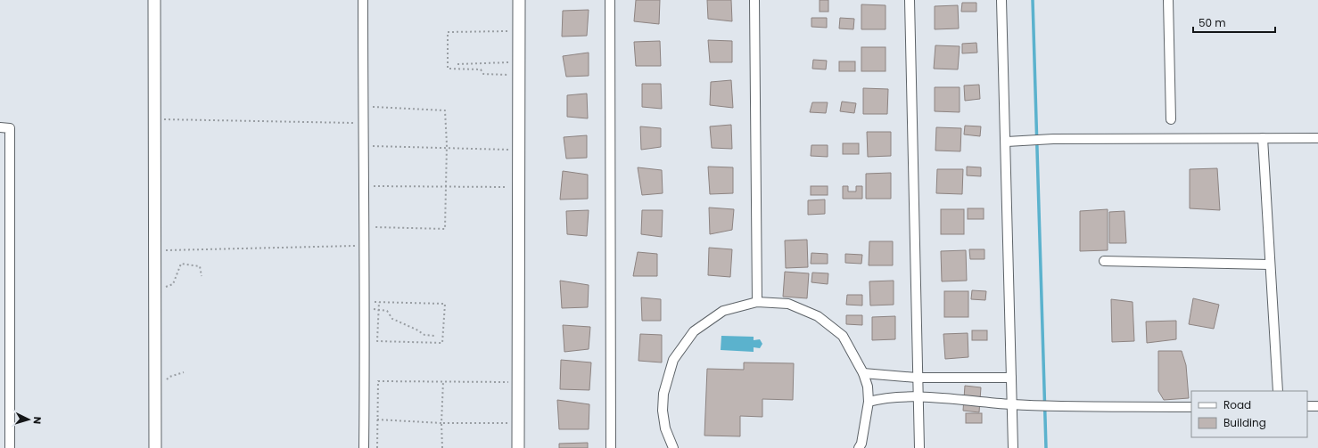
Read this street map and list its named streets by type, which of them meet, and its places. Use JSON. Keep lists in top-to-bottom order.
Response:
{
  "legend": ["Road", "Building"],
  "scale_bar": "50 m",
  "north": "right"
}
